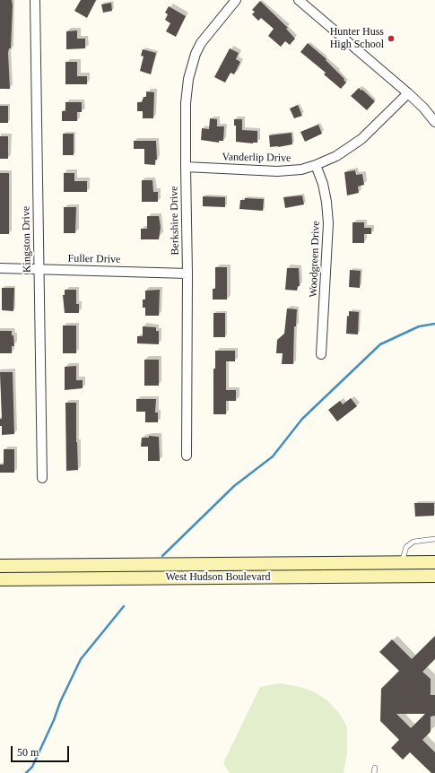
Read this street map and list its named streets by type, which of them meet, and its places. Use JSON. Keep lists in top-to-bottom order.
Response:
{
  "streets": {
    "main road": ["West Hudson Boulevard"],
    "street": [
      "Vanderlip Drive",
      "Berkshire Drive",
      "Kingston Drive",
      "Fuller Drive",
      "Woodgreen Drive"
    ]
  },
  "crossings": [
    ["Vanderlip Drive", "Berkshire Drive"],
    ["Vanderlip Drive", "Woodgreen Drive"],
    ["Berkshire Drive", "Fuller Drive"],
    ["Kingston Drive", "Fuller Drive"]
  ],
  "places": ["Hunter Huss High School"],
  "scale_bar": "50 m"
}
